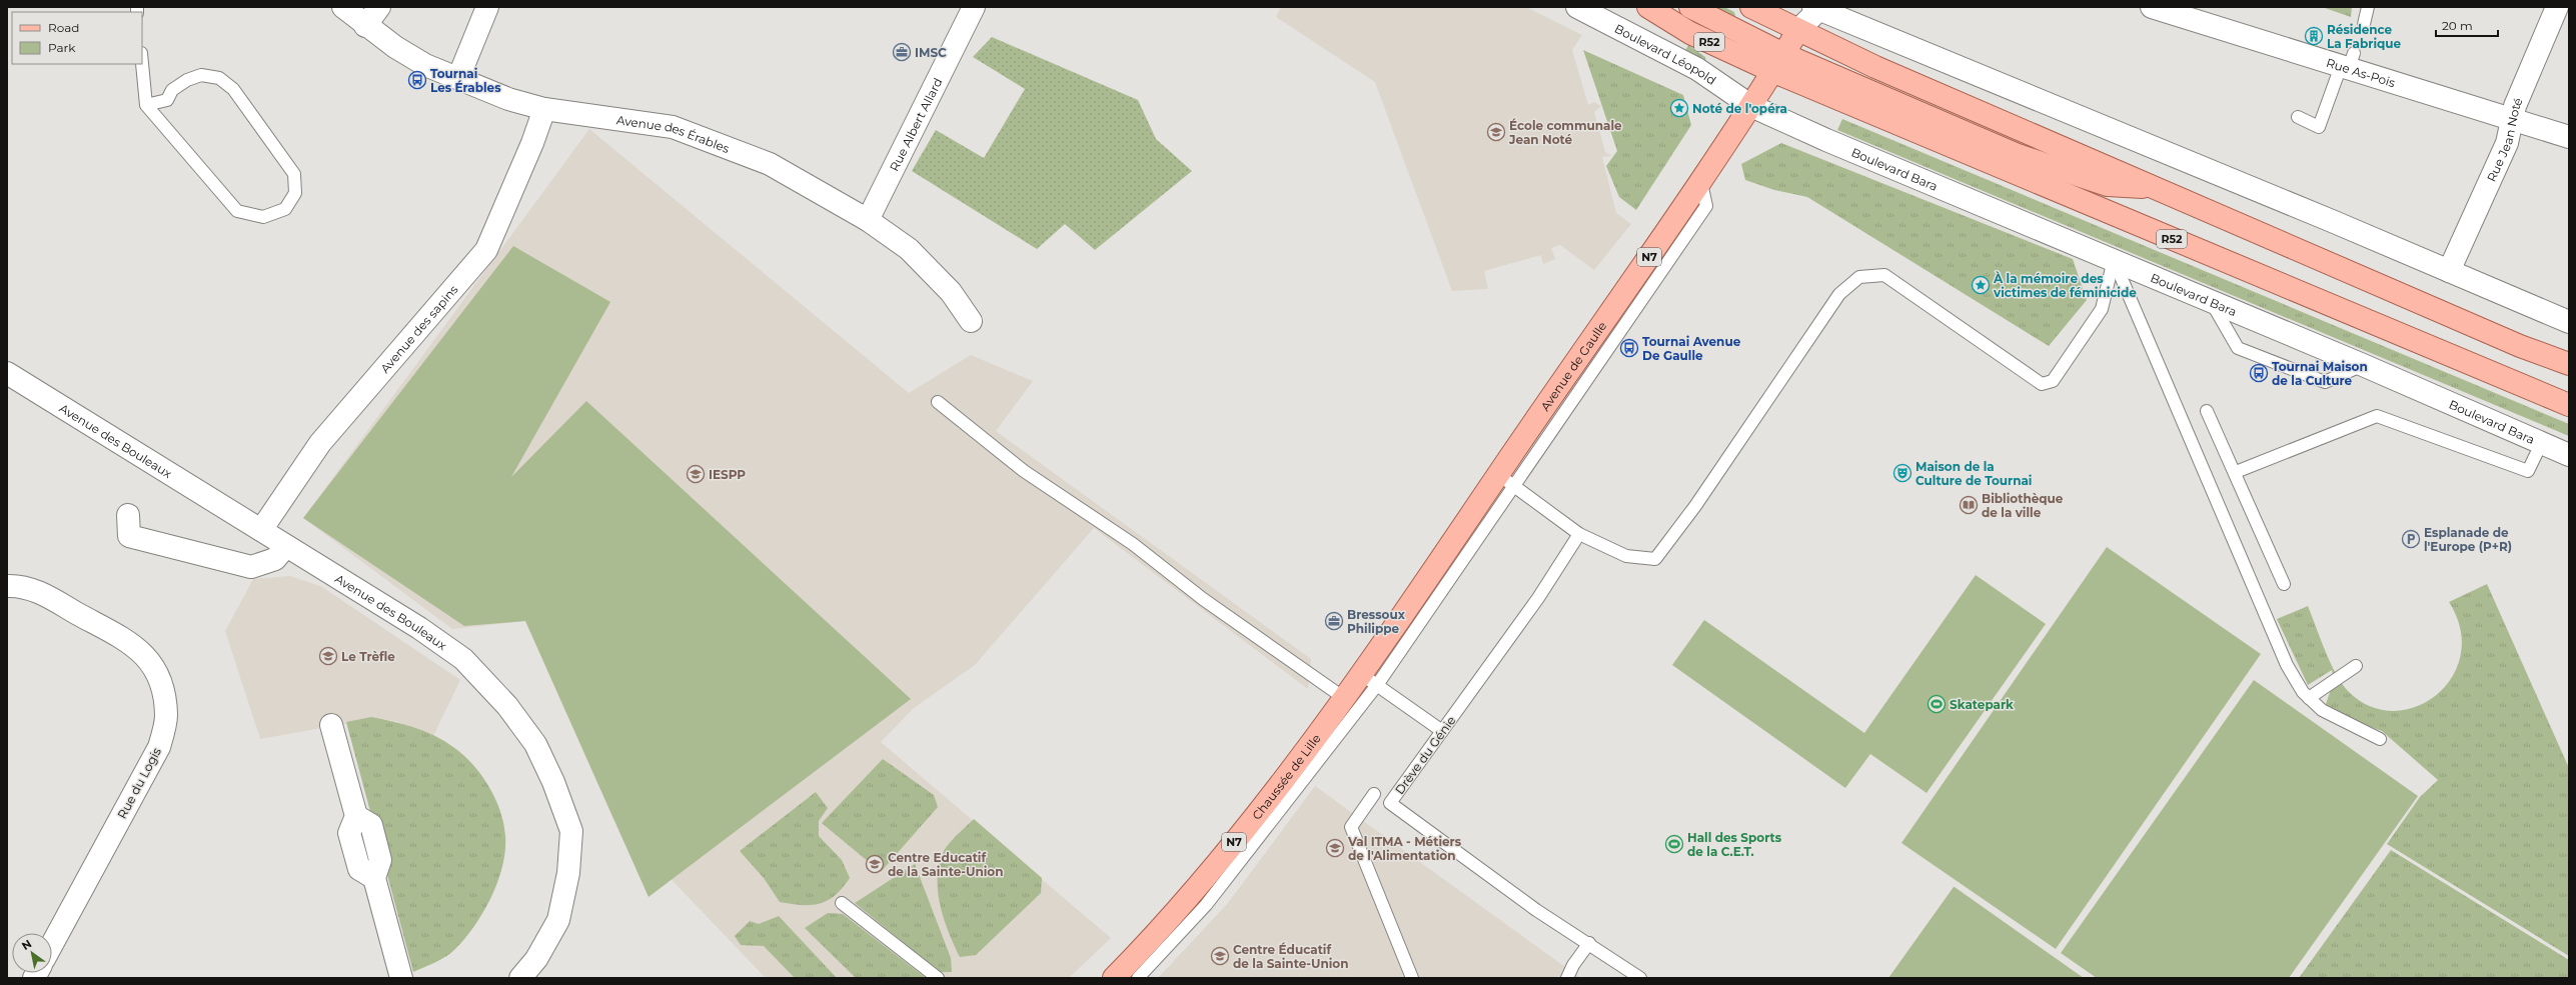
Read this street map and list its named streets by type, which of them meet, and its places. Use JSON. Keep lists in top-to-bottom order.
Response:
{
  "streets": {
    "main road": [
      "R52",
      "N7",
      "Avenue de Gaulle",
      "Chaussée de Lille"
    ],
    "street": [
      "Boulevard Léopold",
      "Rue As-Pois",
      "Rue Albert Allard",
      "Avenue des Érables",
      "Rue Jean Noté",
      "Boulevard Bara",
      "Avenue des sapins",
      "Avenue des Bouleaux",
      "Rue du Logis"
    ],
    "lane": ["Drève du Génie"]
  },
  "crossings": [
    ["R52", "Avenue de Gaulle"],
    ["Boulevard Léopold", "Boulevard Bara"],
    ["Boulevard Léopold", "Avenue de Gaulle"],
    ["Rue As-Pois", "Rue Jean Noté"],
    ["Rue Albert Allard", "Avenue des Érables"],
    ["Avenue des Érables", "Avenue des sapins"],
    ["Boulevard Bara", "Avenue de Gaulle"],
    ["Avenue des sapins", "Avenue des Bouleaux"],
    ["Avenue de Gaulle", "Chaussée de Lille"]
  ],
  "places": {
    "building": ["Résidence La Fabrique"],
    "office": ["IMSC", "Bressoux Philippe"],
    "bus stop": ["Tournai Les Érables", "Tournai Avenue De Gaulle", "Tournai Maison de la Culture"],
    "place": ["Noté de l'opéra", "À la mémoire des victimes de féminicide"],
    "school or university": [
      "École communale Jean Noté",
      "IESPP",
      "Le Trèfle",
      "Val ITMA - Métiers de l'Alimentation",
      "Centre Educatif de la Sainte-Union",
      "Centre Éducatif de la Sainte-Union"
    ],
    "theatre": ["Maison de la Culture de Tournai"],
    "library": ["Bibliothèque de la ville"],
    "parking": ["Esplanade de l'Europe (P+R)"],
    "sports": ["Skatepark", "Hall des Sports de la C.E.T."]
  },
  "legend": ["Road", "Park"],
  "scale_bar": "20 m",
  "north": "top left"
}
